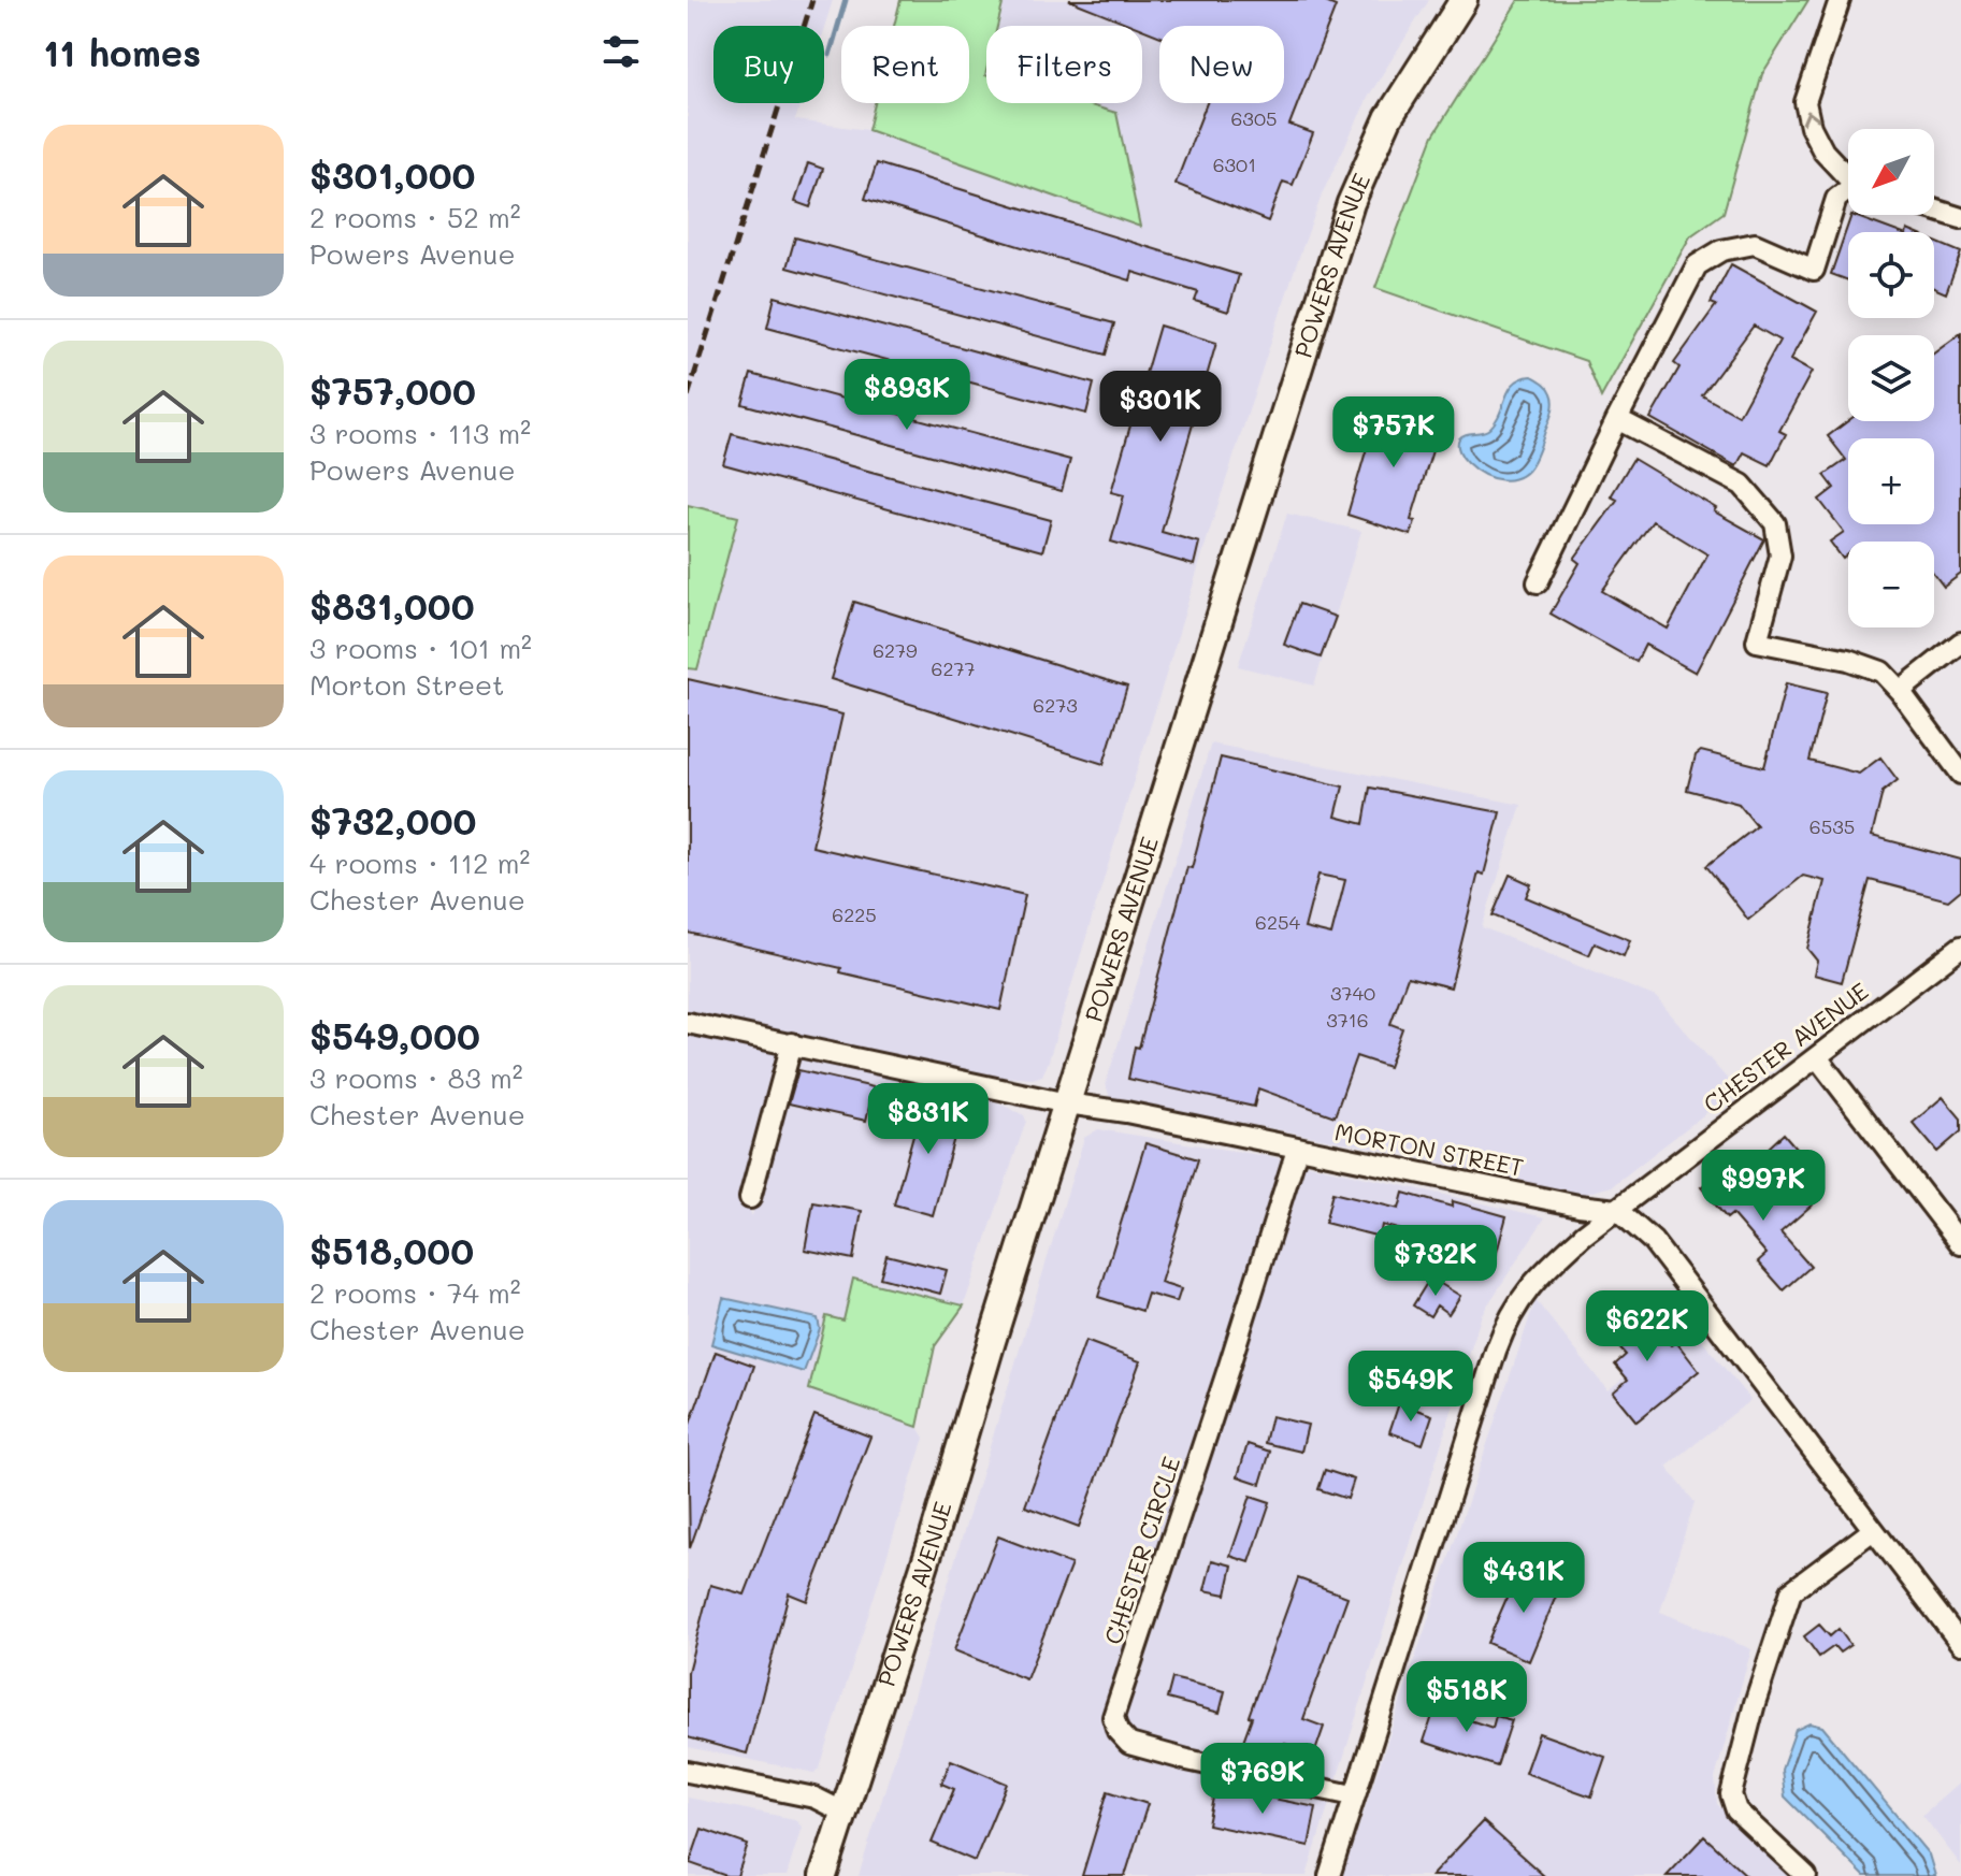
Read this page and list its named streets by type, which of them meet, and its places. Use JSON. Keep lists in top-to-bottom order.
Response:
{
  "streets": {
    "street": [
      "POWERS AVENUE",
      "CHESTER AVENUE",
      "MORTON STREET",
      "CHESTER CIRCLE"
    ]
  },
  "crossings": [
    ["POWERS AVENUE", "MORTON STREET"],
    ["CHESTER AVENUE", "MORTON STREET"],
    ["CHESTER AVENUE", "CHESTER CIRCLE"],
    ["MORTON STREET", "CHESTER CIRCLE"]
  ],
  "house_numbers": [
    "6305",
    "6301",
    "6279",
    "6277",
    "6273",
    "6535",
    "6225",
    "6254",
    "3740",
    "3716"
  ],
  "north": "bottom left",
  "page": {
    "heading": "11 homes",
    "chip": [
      "Buy",
      "Rent",
      "Filters",
      "New"
    ],
    "list": [
      {
        "name": "$301,000",
        "note": "2 rooms · 52 m² · Powers Avenue"
      },
      {
        "name": "$757,000",
        "note": "3 rooms · 113 m² · Powers Avenue"
      },
      {
        "name": "$831,000",
        "note": "3 rooms · 101 m² · Morton Street"
      },
      {
        "name": "$732,000",
        "note": "4 rooms · 112 m² · Chester Avenue"
      },
      {
        "name": "$549,000",
        "note": "3 rooms · 83 m² · Chester Avenue"
      },
      {
        "name": "$518,000",
        "note": "2 rooms · 74 m² · Chester Avenue"
      }
    ],
    "map_buttons": ["+", "−"],
    "price": [
      "$893K",
      "$301K",
      "$757K",
      "$831K",
      "$997K",
      "$732K",
      "$622K",
      "$549K",
      "$431K",
      "$518K",
      "$769K"
    ]
  }
}
